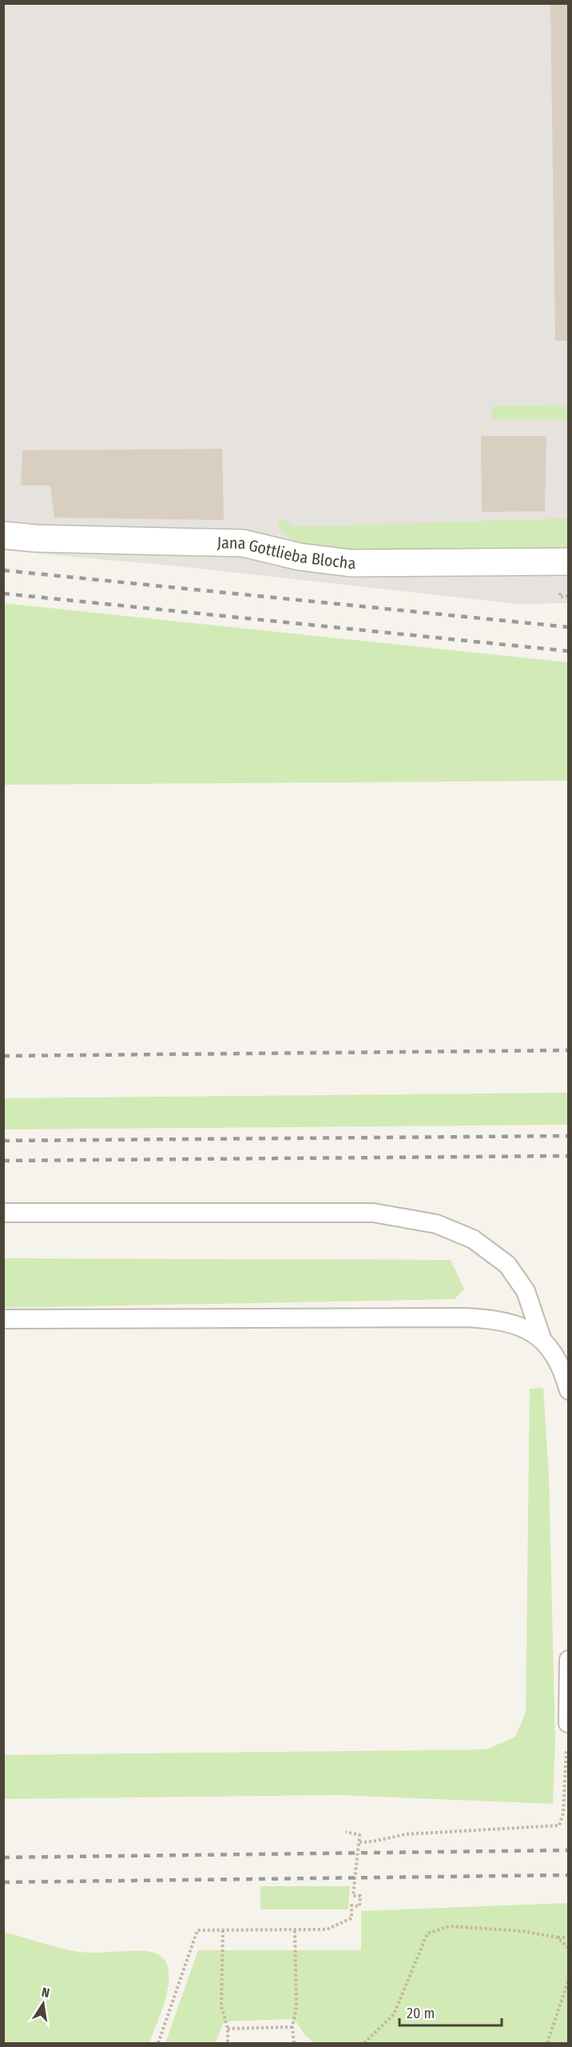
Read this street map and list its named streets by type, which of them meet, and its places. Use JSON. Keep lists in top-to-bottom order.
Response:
{
  "streets": {
    "street": ["Jana Gottlieba Blocha"]
  },
  "scale_bar": "20 m",
  "north": "top"
}
